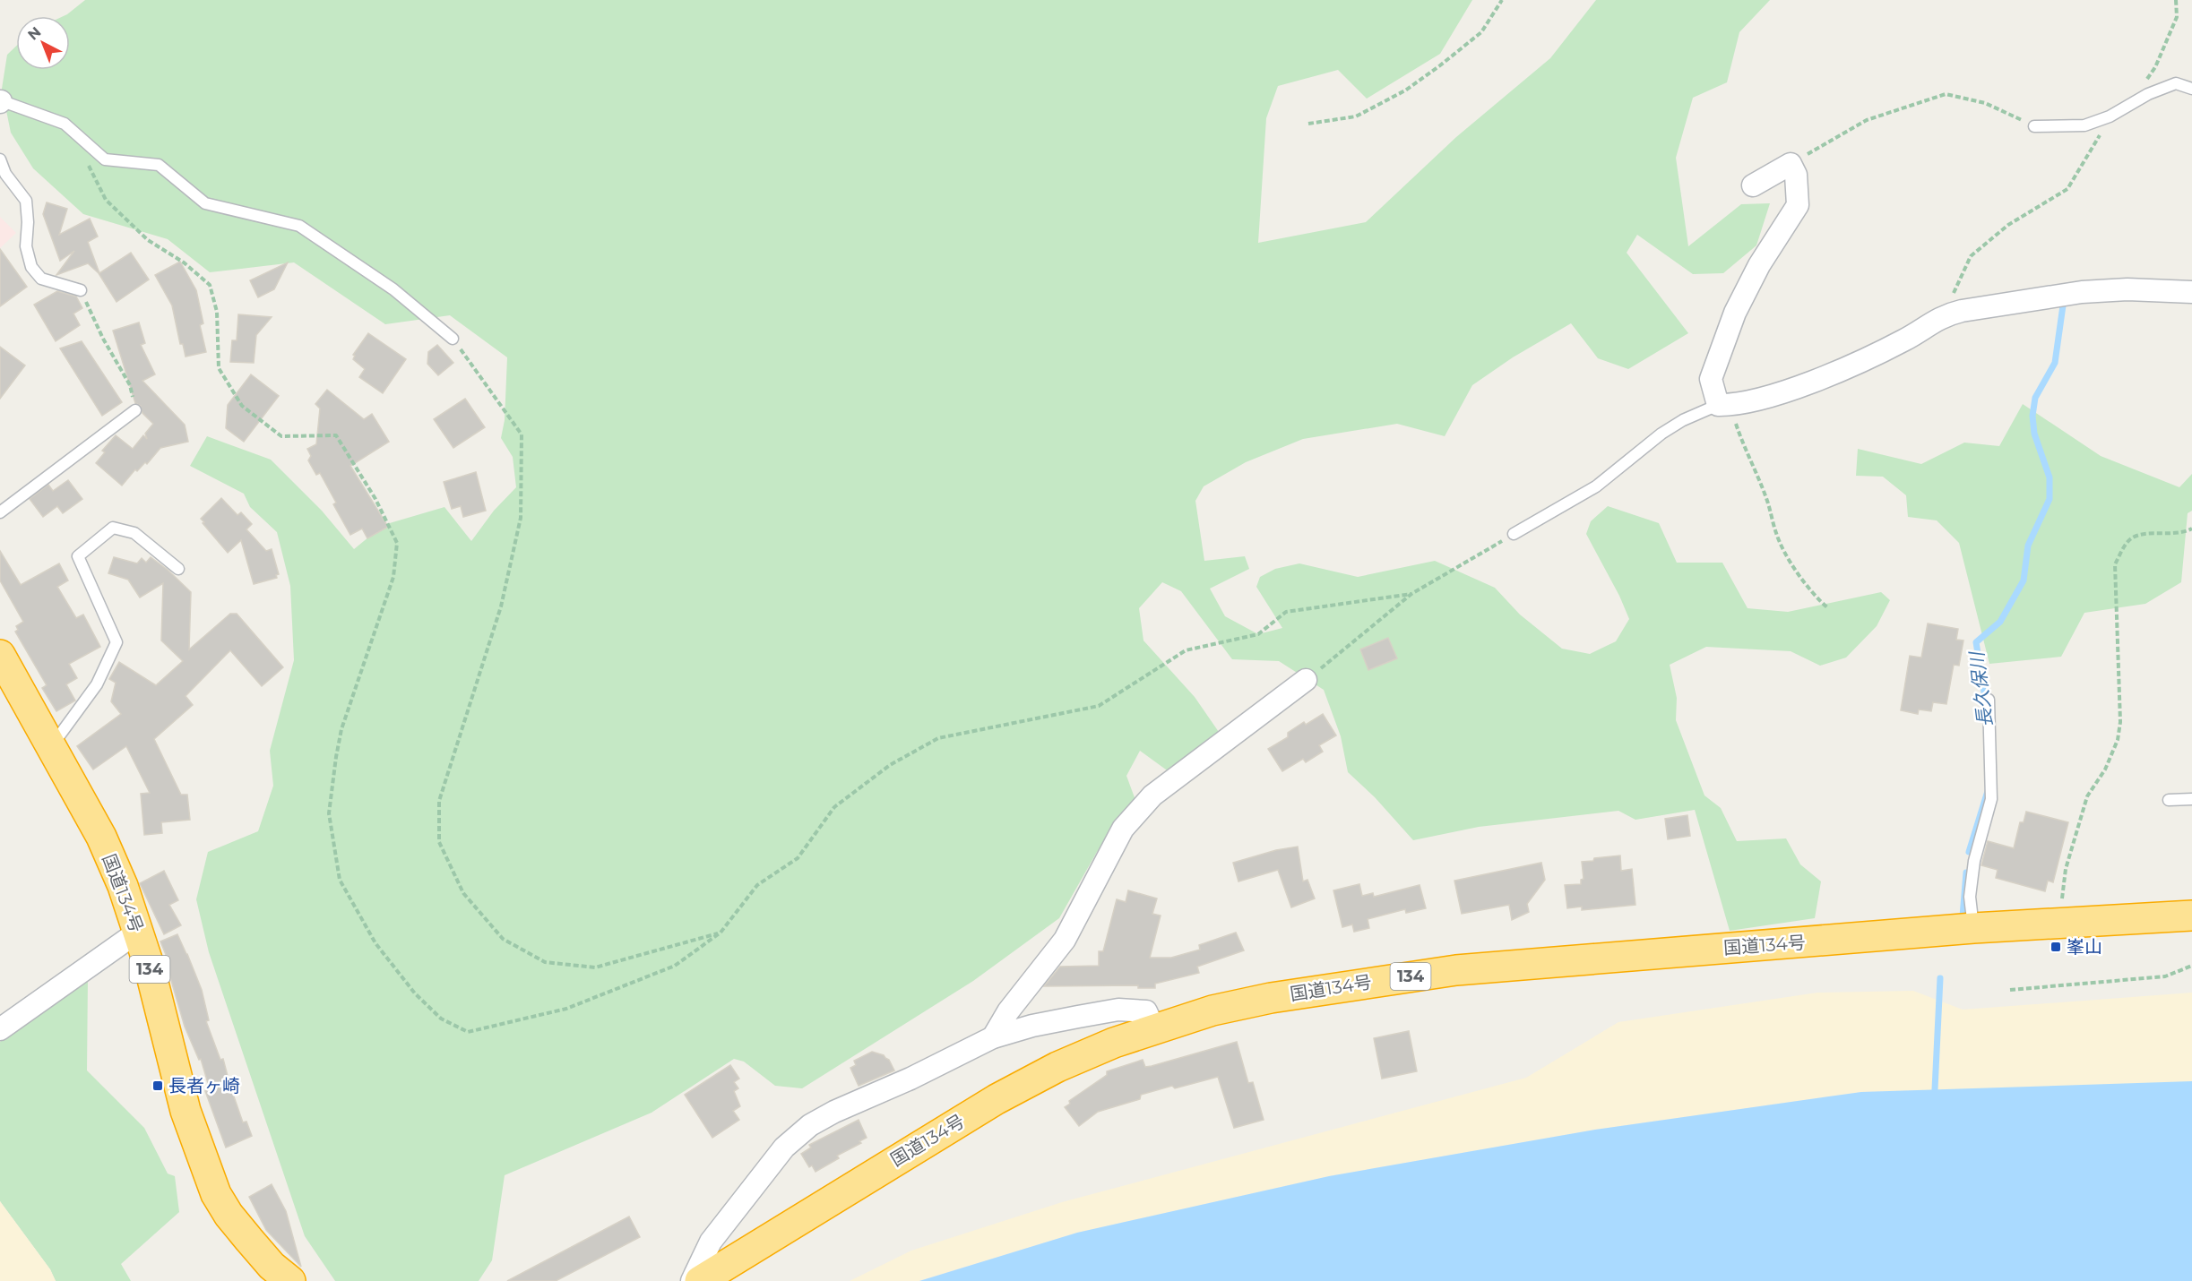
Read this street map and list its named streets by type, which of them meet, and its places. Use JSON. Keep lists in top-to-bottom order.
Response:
{
  "streets": {
    "highway": ["国道134号", "134"]
  },
  "water": ["長久保川"],
  "places": {
    "transit": ["峯山", "長者ヶ崎"]
  },
  "north": "top left"
}
